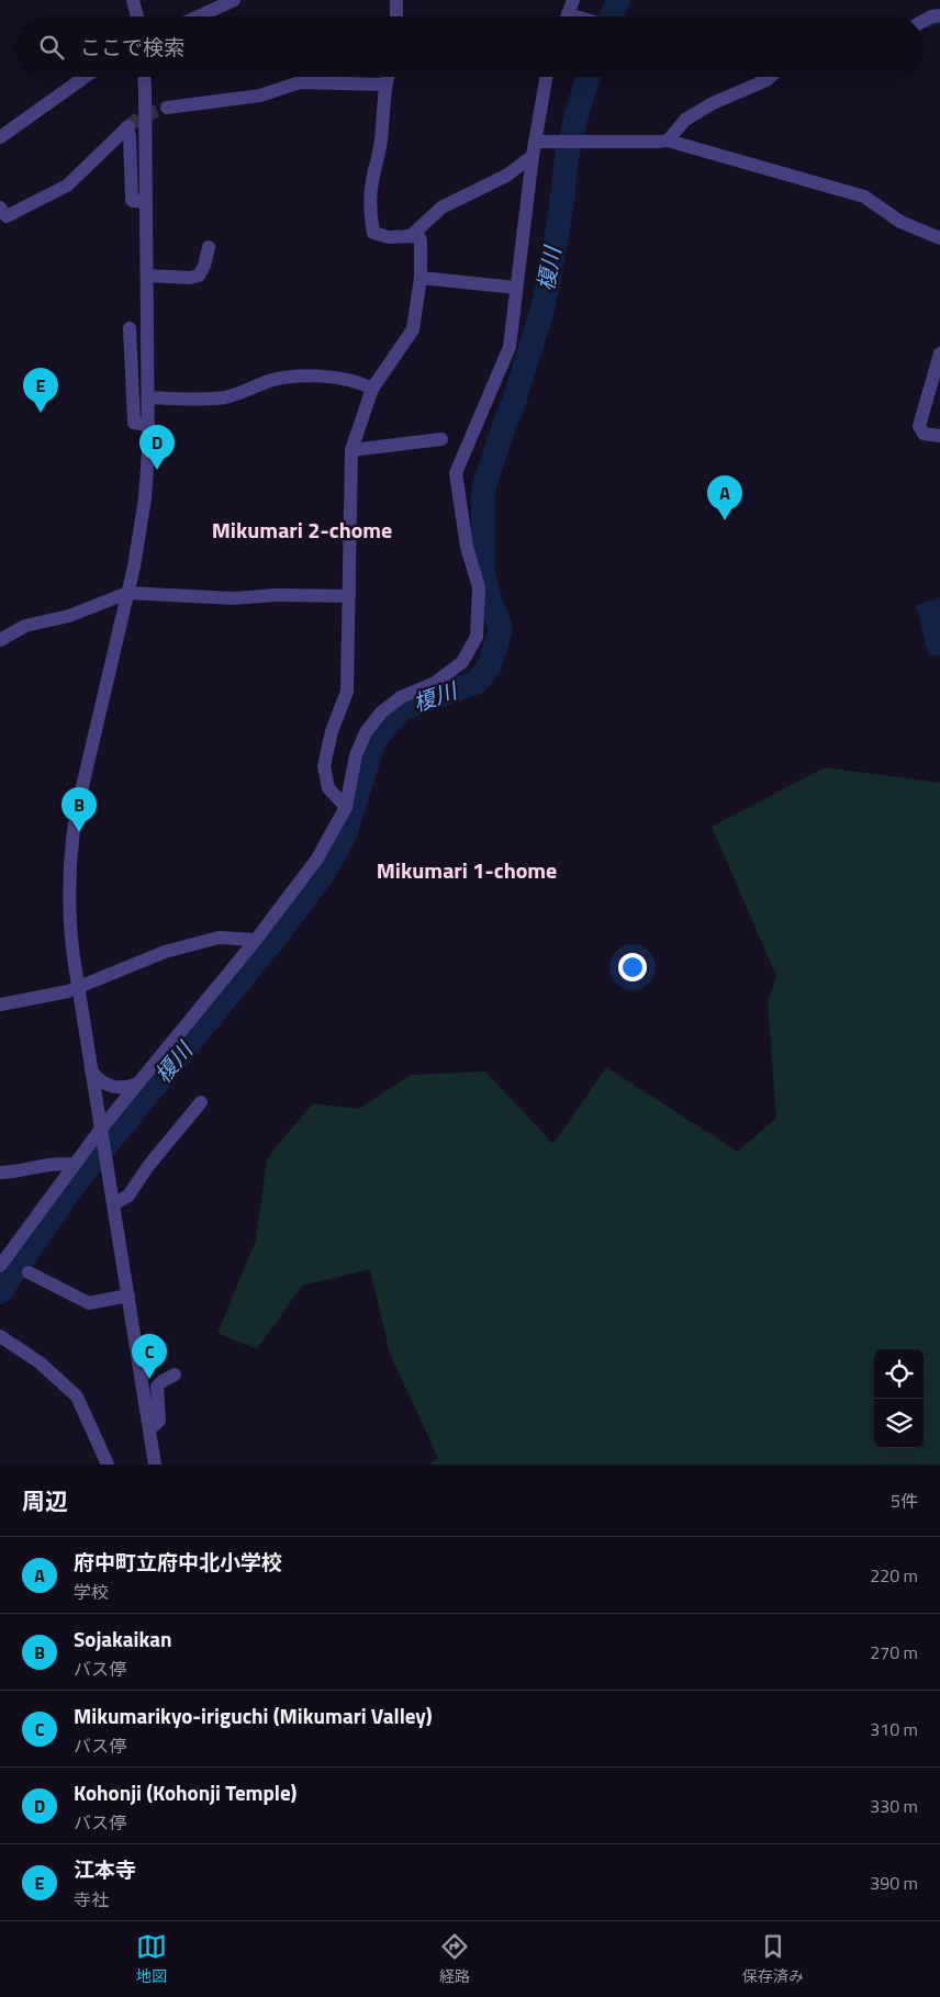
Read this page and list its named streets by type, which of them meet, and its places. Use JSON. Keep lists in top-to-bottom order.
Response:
{
  "districts": ["Mikumari 2-chome", "Mikumari 1-chome"],
  "water": ["榎川"],
  "page": {
    "search": "ここで検索",
    "pins": [
      "E",
      "D",
      "A",
      "B",
      "C"
    ],
    "heading": ["周辺", "5件"],
    "list": [
      {
        "mark": "A",
        "name": "府中町立府中北小学校",
        "note": "学校",
        "value": "220 m"
      },
      {
        "mark": "B",
        "name": "Sojakaikan",
        "note": "バス停",
        "value": "270 m"
      },
      {
        "mark": "C",
        "name": "Mikumarikyo-iriguchi (Mikumari Valley)",
        "note": "バス停",
        "value": "310 m"
      },
      {
        "mark": "D",
        "name": "Kohonji (Kohonji Temple)",
        "note": "バス停",
        "value": "330 m"
      },
      {
        "mark": "E",
        "name": "江本寺",
        "note": "寺社",
        "value": "390 m"
      }
    ],
    "nav": ["地図", "経路", "保存済み"]
  }
}
